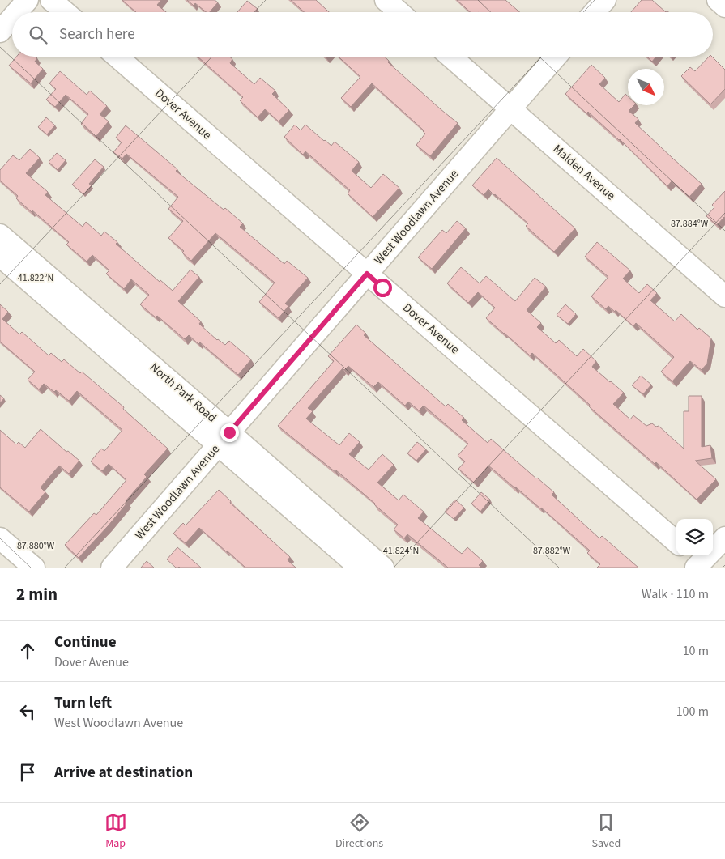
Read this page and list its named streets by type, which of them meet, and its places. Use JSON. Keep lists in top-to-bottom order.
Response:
{
  "streets": {
    "street": [
      "Dover Avenue",
      "Malden Avenue",
      "West Woodlawn Avenue",
      "North Park Road"
    ]
  },
  "crossings": [
    ["Dover Avenue", "West Woodlawn Avenue"],
    ["Malden Avenue", "West Woodlawn Avenue"],
    ["West Woodlawn Avenue", "North Park Road"]
  ],
  "north": "bottom right",
  "page": {
    "search": "Search here",
    "heading": ["2 min", "Walk · 110 m"],
    "list": [
      ["Continue", "Dover Avenue", "10 m"],
      ["Turn left", "West Woodlawn Avenue", "100 m"],
      "Arrive at destination"
    ],
    "nav": ["Map", "Directions", "Saved"]
  },
  "coordinates": [
    "87.884°W",
    "41.822°N",
    "87.880°W",
    "41.824°N",
    "87.882°W"
  ]
}
